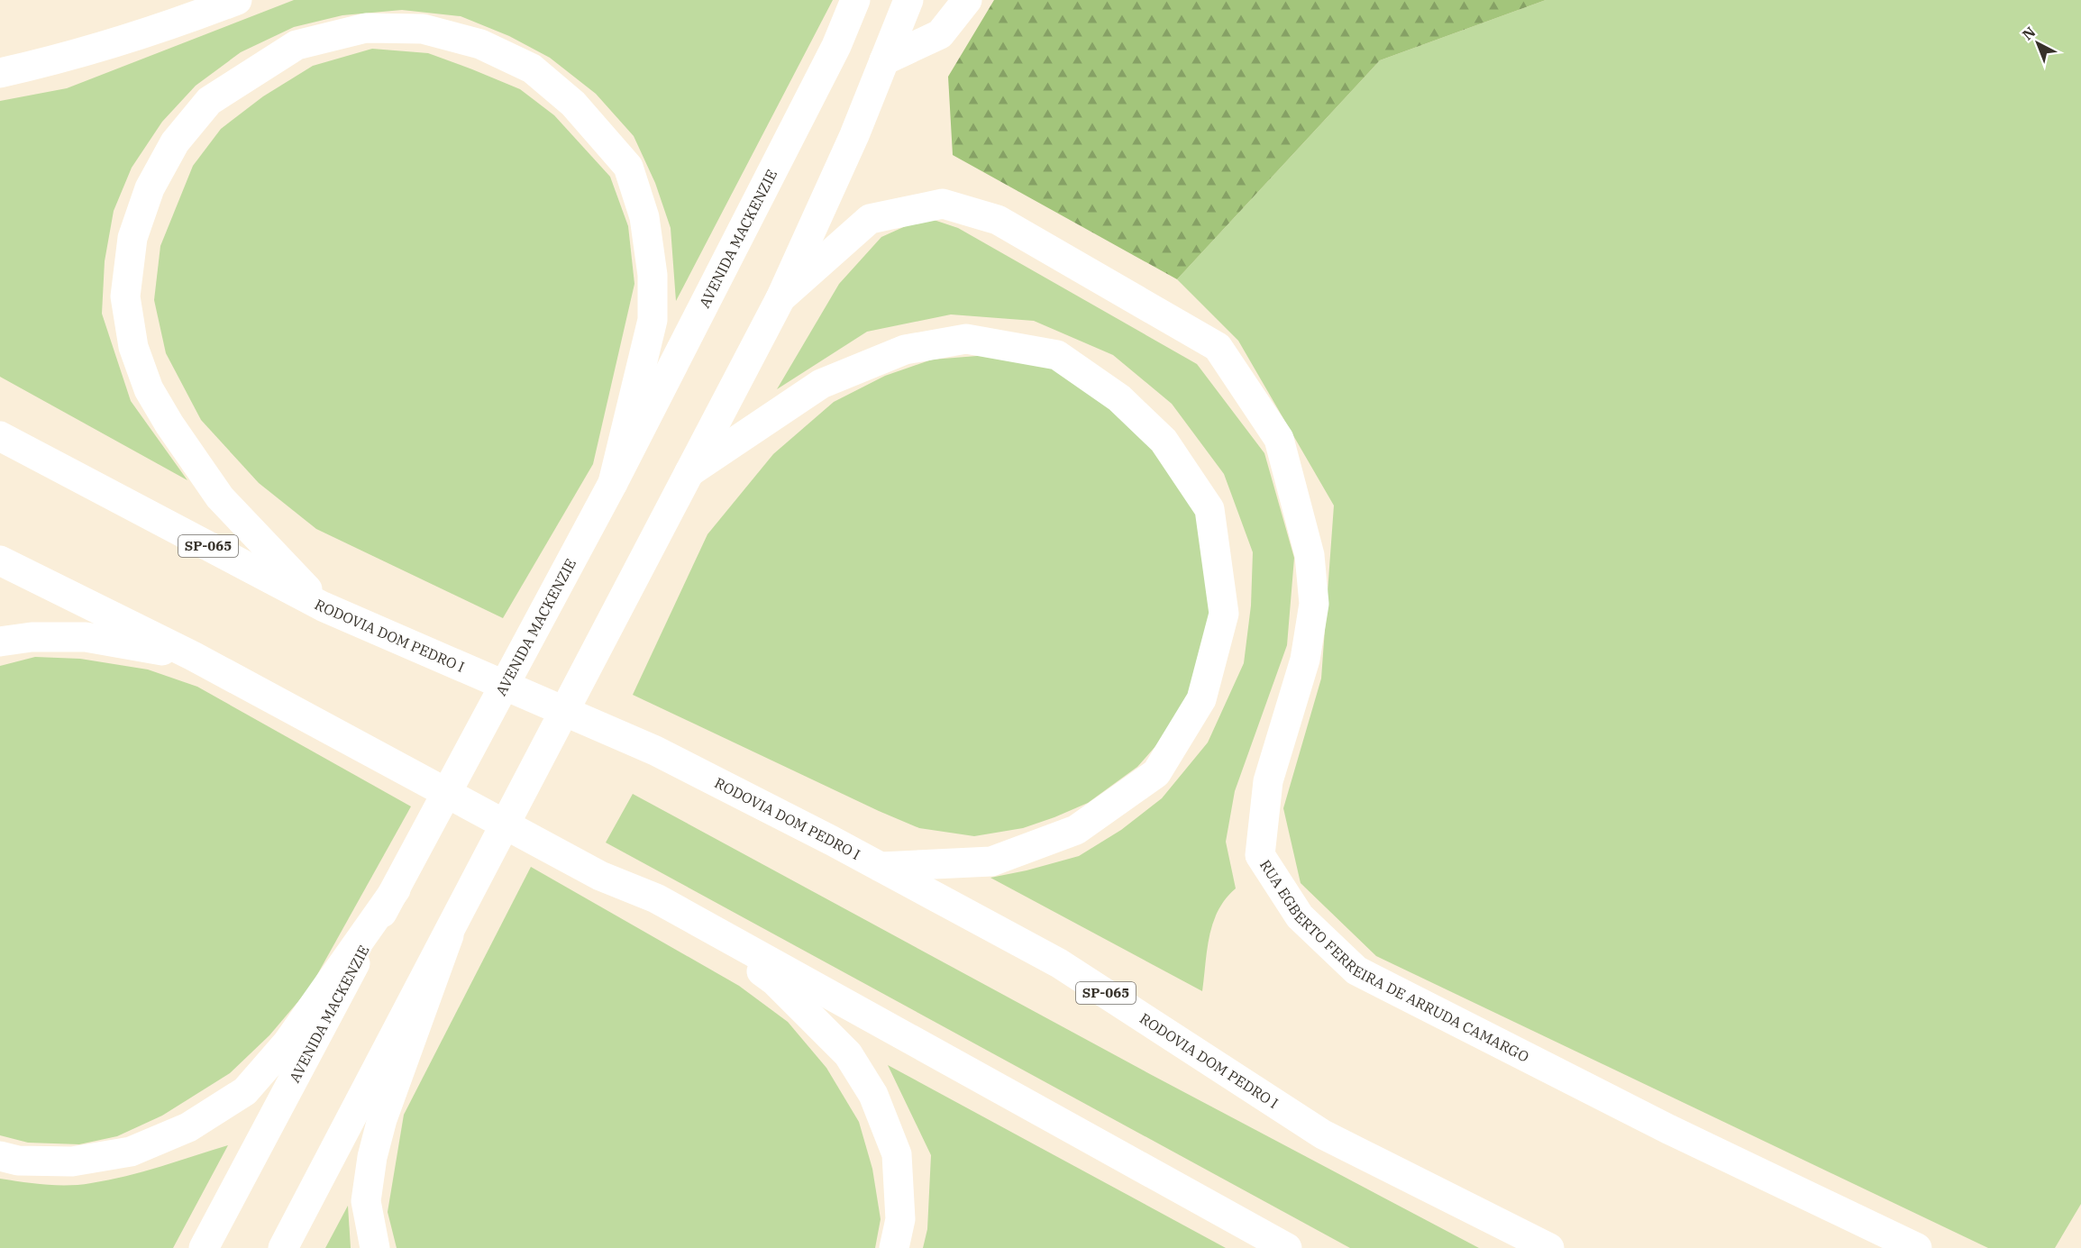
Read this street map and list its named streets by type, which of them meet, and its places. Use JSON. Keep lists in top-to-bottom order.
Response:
{
  "streets": {
    "main road": [
      "AVENIDA MACKENZIE",
      "SP-065",
      "RODOVIA DOM PEDRO I",
      "RUA EGBERTO FERREIRA DE ARRUDA CAMARGO"
    ]
  },
  "north": "top left"
}
